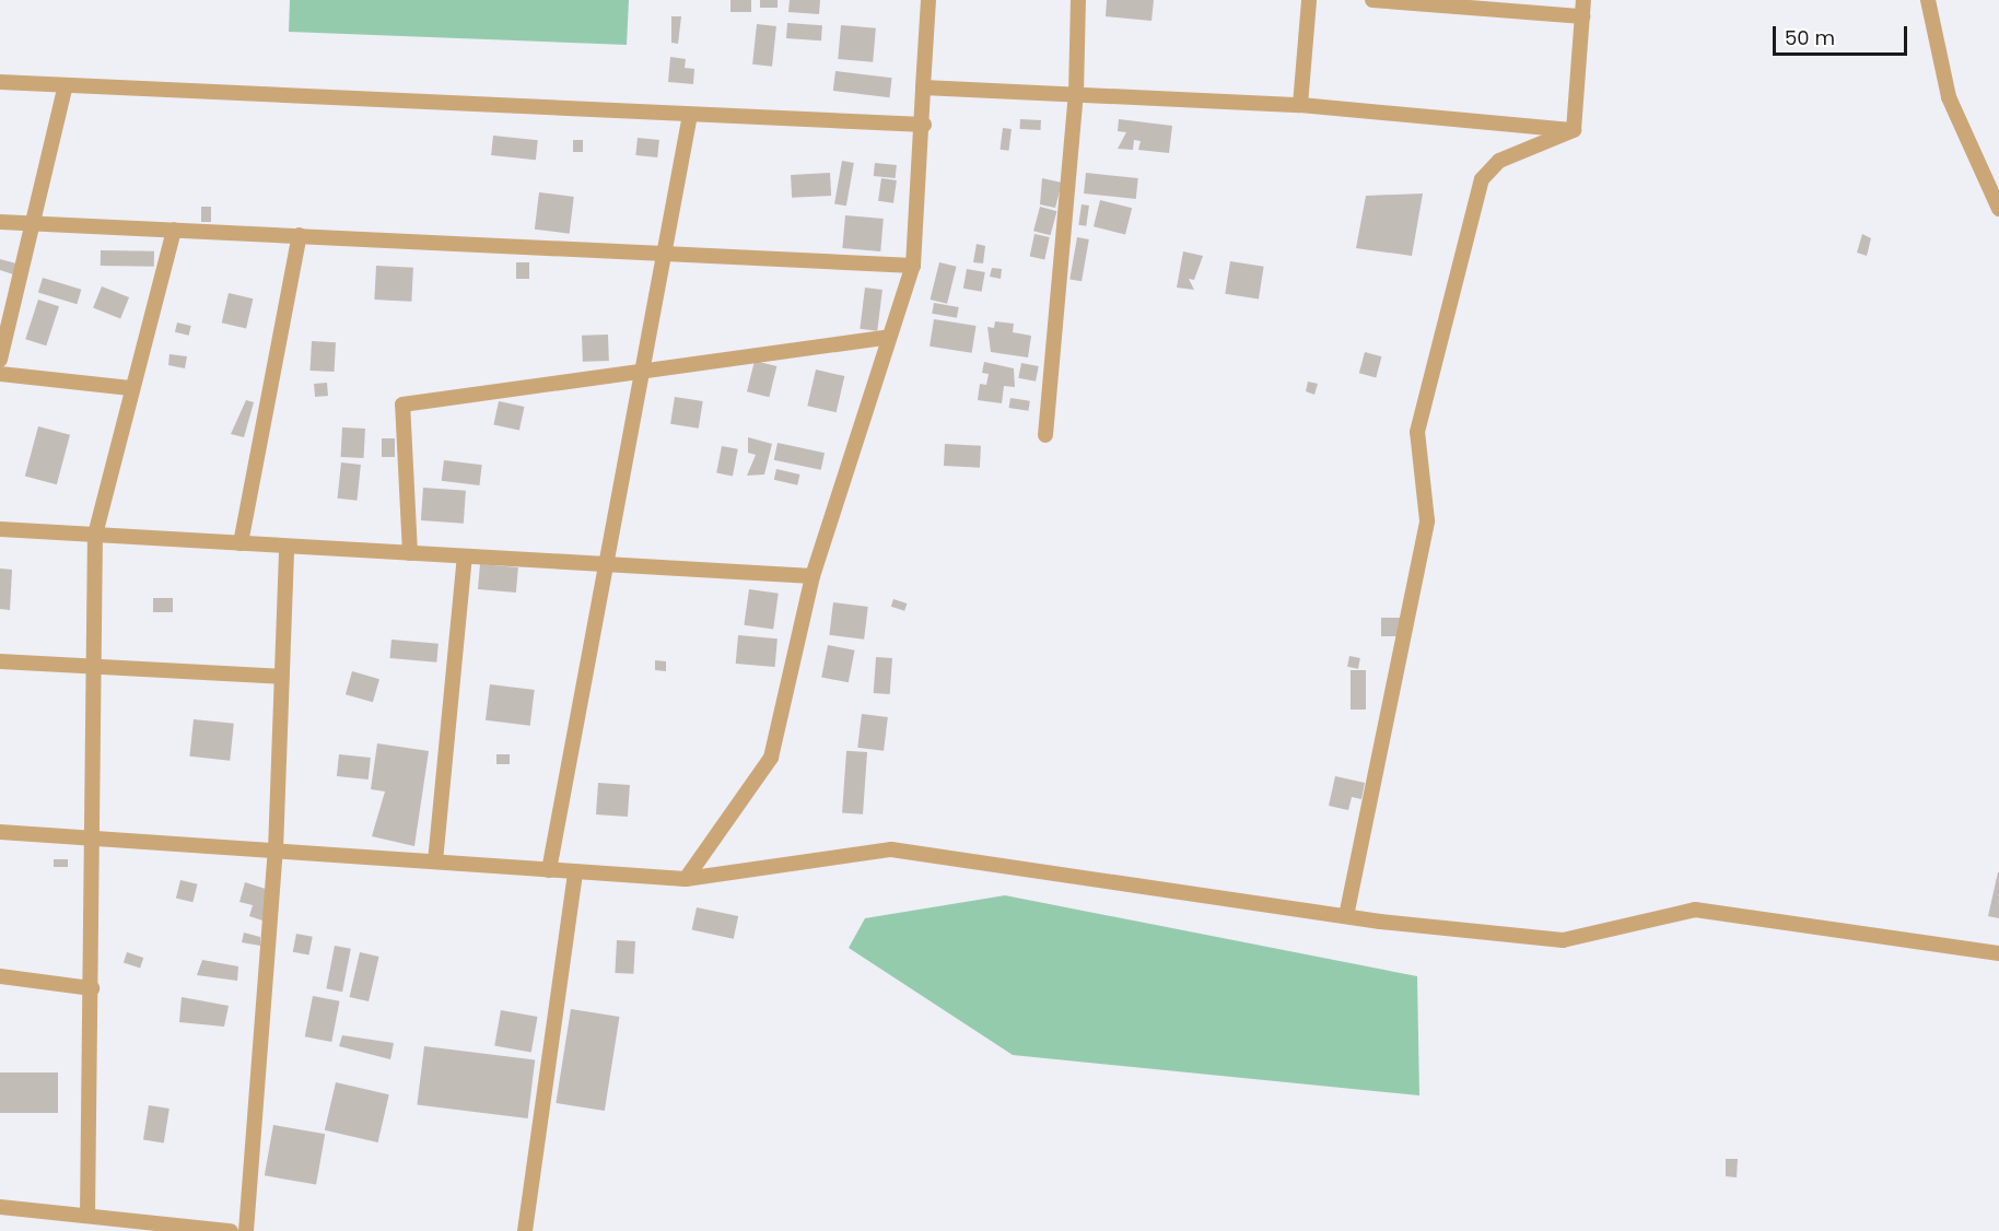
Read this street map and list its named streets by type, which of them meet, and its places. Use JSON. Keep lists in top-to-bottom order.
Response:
{
  "scale_bar": "50 m"
}
